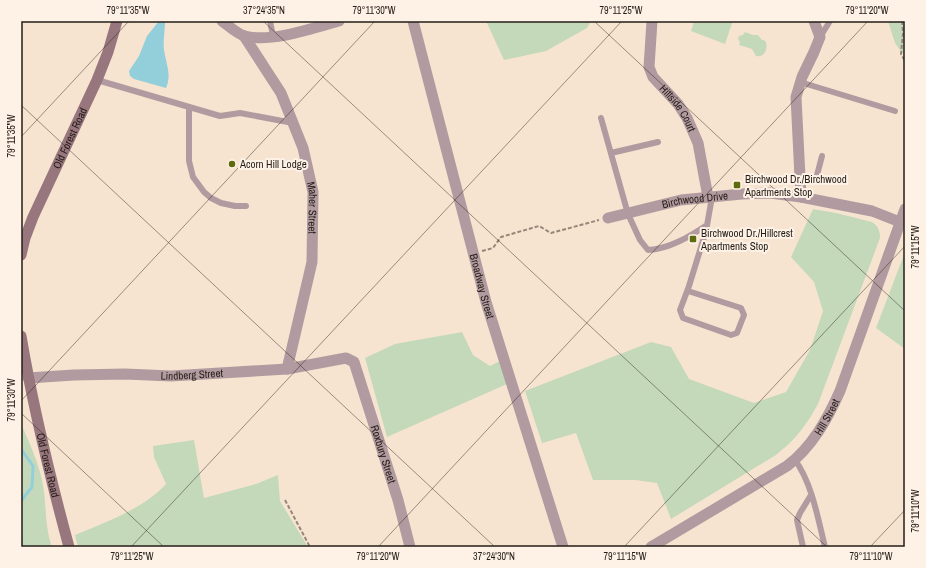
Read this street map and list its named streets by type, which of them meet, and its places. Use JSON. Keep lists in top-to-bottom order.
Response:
{
  "streets": {
    "main road": ["Old Forest Road"],
    "street": [
      "Hillside Court",
      "Birchwood Drive",
      "Maher Street",
      "Broadway Street",
      "Lindberg Street",
      "Hill Street",
      "Roxbury Street"
    ]
  },
  "crossings": [
    ["Hillside Court", "Birchwood Drive"],
    ["Old Forest Road", "Lindberg Street"],
    ["Birchwood Drive", "Hill Street"],
    ["Maher Street", "Lindberg Street"],
    ["Lindberg Street", "Roxbury Street"]
  ],
  "places": {
    "other": ["Acorn Hill Lodge"],
    "transit": ["Birchwood Dr./Birchwood Apartments Stop", "Birchwood Dr./Hillcrest Apartments Stop"]
  },
  "coordinates": [
    "79°11'35\"W",
    "37°24'35\"N",
    "79°11'30\"W",
    "79°11'25\"W",
    "79°11'20\"W",
    "79°11'15\"W",
    "79°11'10\"W",
    "37°24'30\"N"
  ]
}
